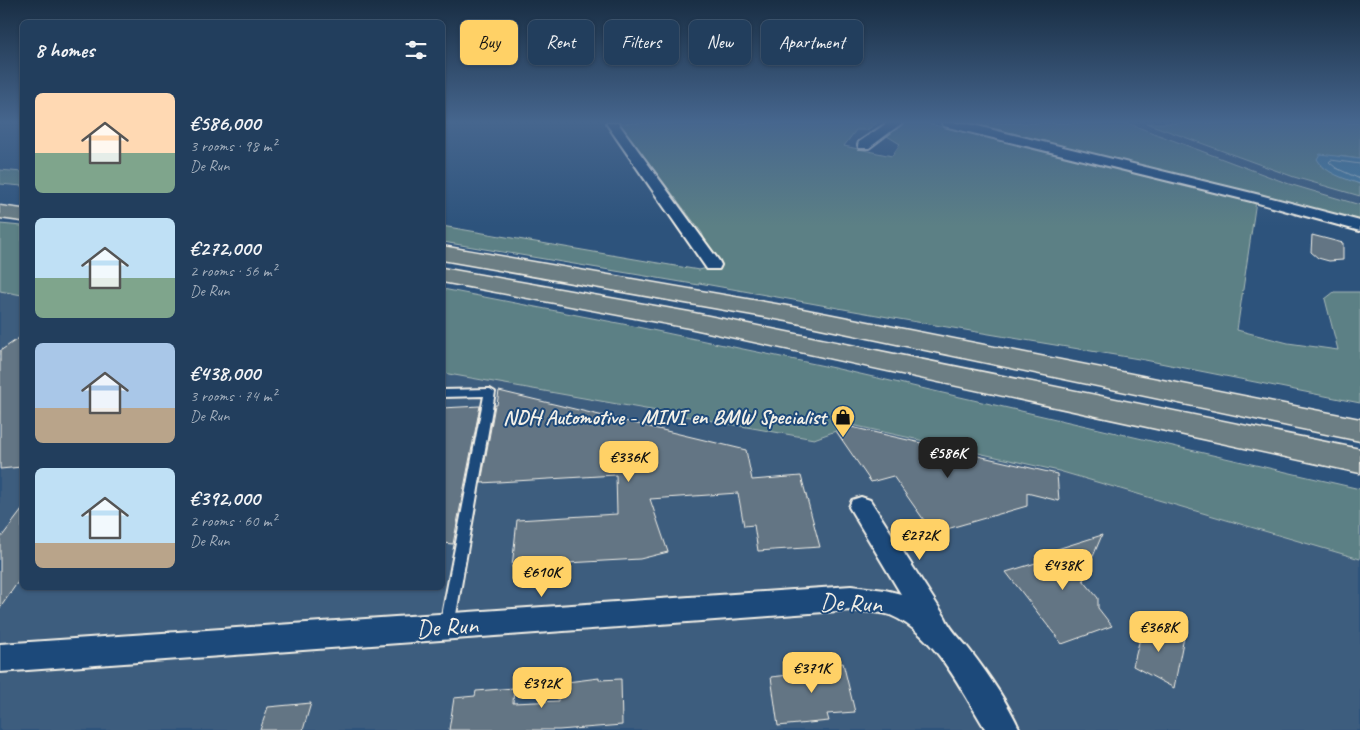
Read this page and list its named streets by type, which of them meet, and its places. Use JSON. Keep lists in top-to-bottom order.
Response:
{
  "streets": {
    "street": ["De Run"]
  },
  "places": {
    "shop": ["NDH Automotive - MINI en BMW Specialist"]
  },
  "page": {
    "chip": [
      "Buy",
      "Rent",
      "Filters",
      "New",
      "Apartment"
    ],
    "heading": "8 homes",
    "list": [
      {
        "name": "€586,000",
        "note": "3 rooms · 98 m² · De Run"
      },
      {
        "name": "€272,000",
        "note": "2 rooms · 56 m² · De Run"
      },
      {
        "name": "€438,000",
        "note": "3 rooms · 74 m² · De Run"
      },
      {
        "name": "€392,000",
        "note": "2 rooms · 60 m² · De Run"
      }
    ],
    "price": [
      "€586K",
      "€336K",
      "€272K",
      "€438K",
      "€610K",
      "€368K",
      "€371K",
      "€392K"
    ]
  }
}
